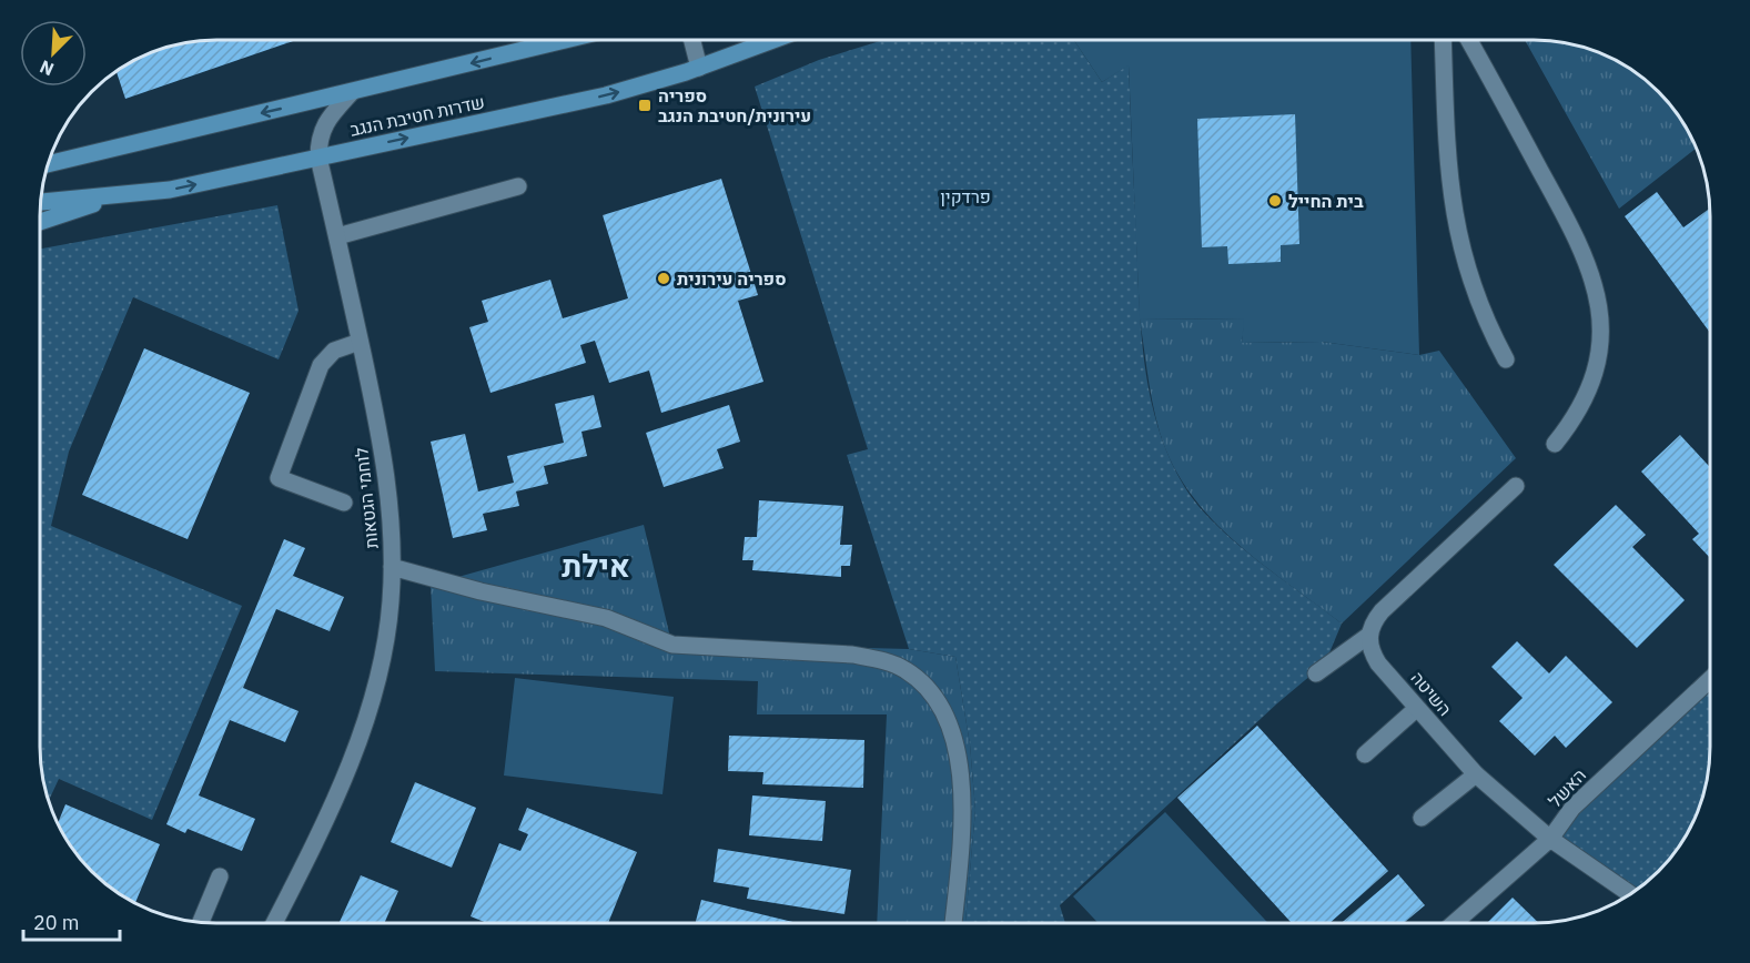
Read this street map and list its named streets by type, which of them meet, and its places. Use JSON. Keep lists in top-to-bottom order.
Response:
{
  "streets": {
    "main road": ["שדרות חטיבת הנגב"],
    "street": ["לוחמי הגטאות", "השיטה", "האשל"]
  },
  "crossings": [
    ["שדרות חטיבת הנגב", "לוחמי הגטאות"],
    ["השיטה", "האשל"]
  ],
  "districts": ["אילת"],
  "parks": ["פרדקין"],
  "places": {
    "transit": ["ספריה עירונית/חטיבת הנגב"],
    "other": ["בית החייל", "ספריה עירונית"]
  },
  "scale_bar": "20 m",
  "north": "bottom left"
}
